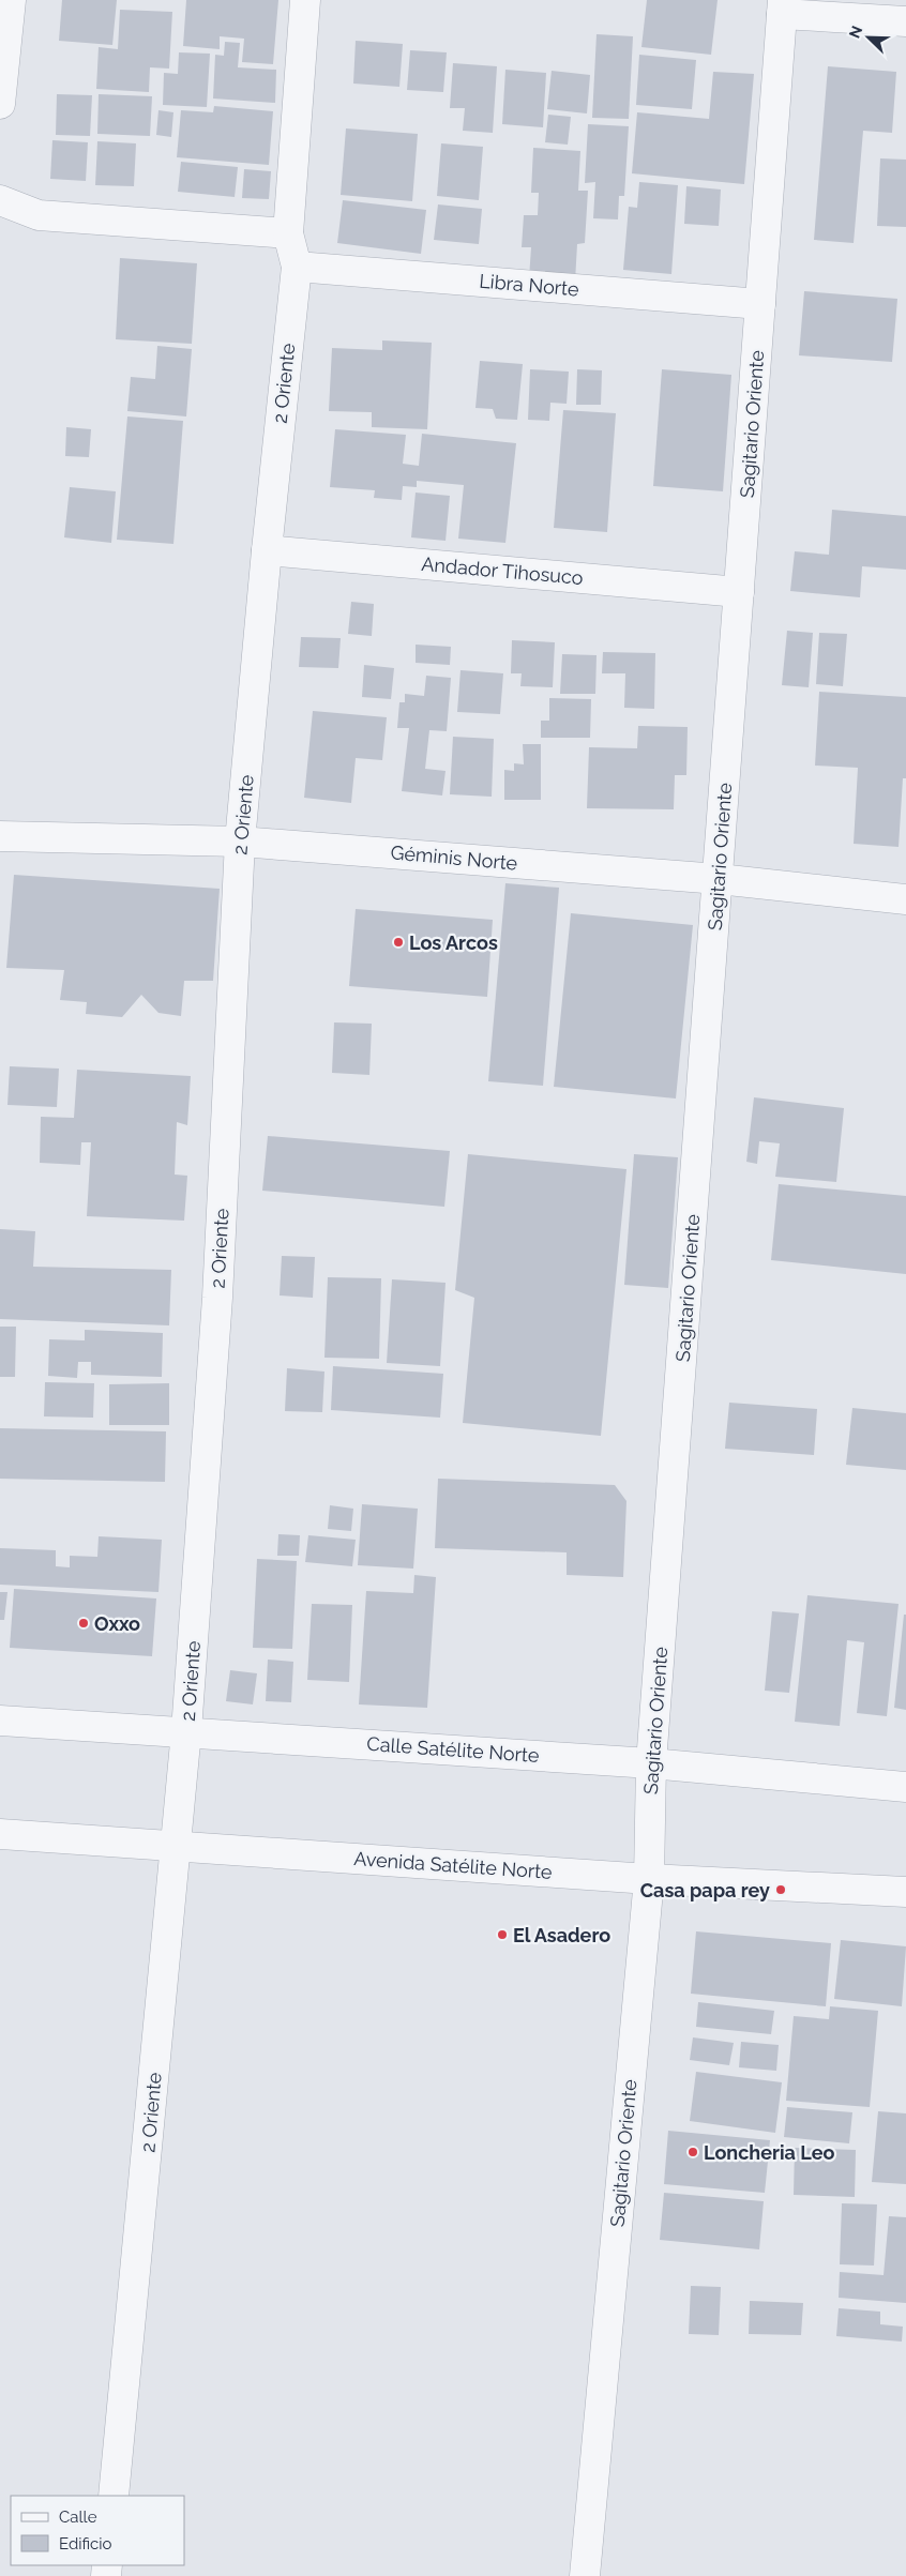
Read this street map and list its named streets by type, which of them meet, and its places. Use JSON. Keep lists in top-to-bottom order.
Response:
{
  "streets": {
    "street": [
      "Libra Norte",
      "2 Oriente",
      "Sagitario Oriente",
      "Andador Tihosuco",
      "Géminis Norte",
      "Calle Satélite Norte",
      "Avenida Satélite Norte"
    ]
  },
  "crossings": [
    ["Libra Norte", "2 Oriente"],
    ["Libra Norte", "Sagitario Oriente"],
    ["2 Oriente", "Andador Tihosuco"],
    ["2 Oriente", "Géminis Norte"],
    ["2 Oriente", "Calle Satélite Norte"],
    ["2 Oriente", "Avenida Satélite Norte"],
    ["Sagitario Oriente", "Andador Tihosuco"],
    ["Sagitario Oriente", "Géminis Norte"],
    ["Sagitario Oriente", "Calle Satélite Norte"],
    ["Sagitario Oriente", "Avenida Satélite Norte"]
  ],
  "places": [
    "Los Arcos",
    "Oxxo",
    "Casa papa rey",
    "El Asadero",
    "Loncheria Leo"
  ],
  "legend": ["Calle", "Edificio"],
  "north": "top left"
}
